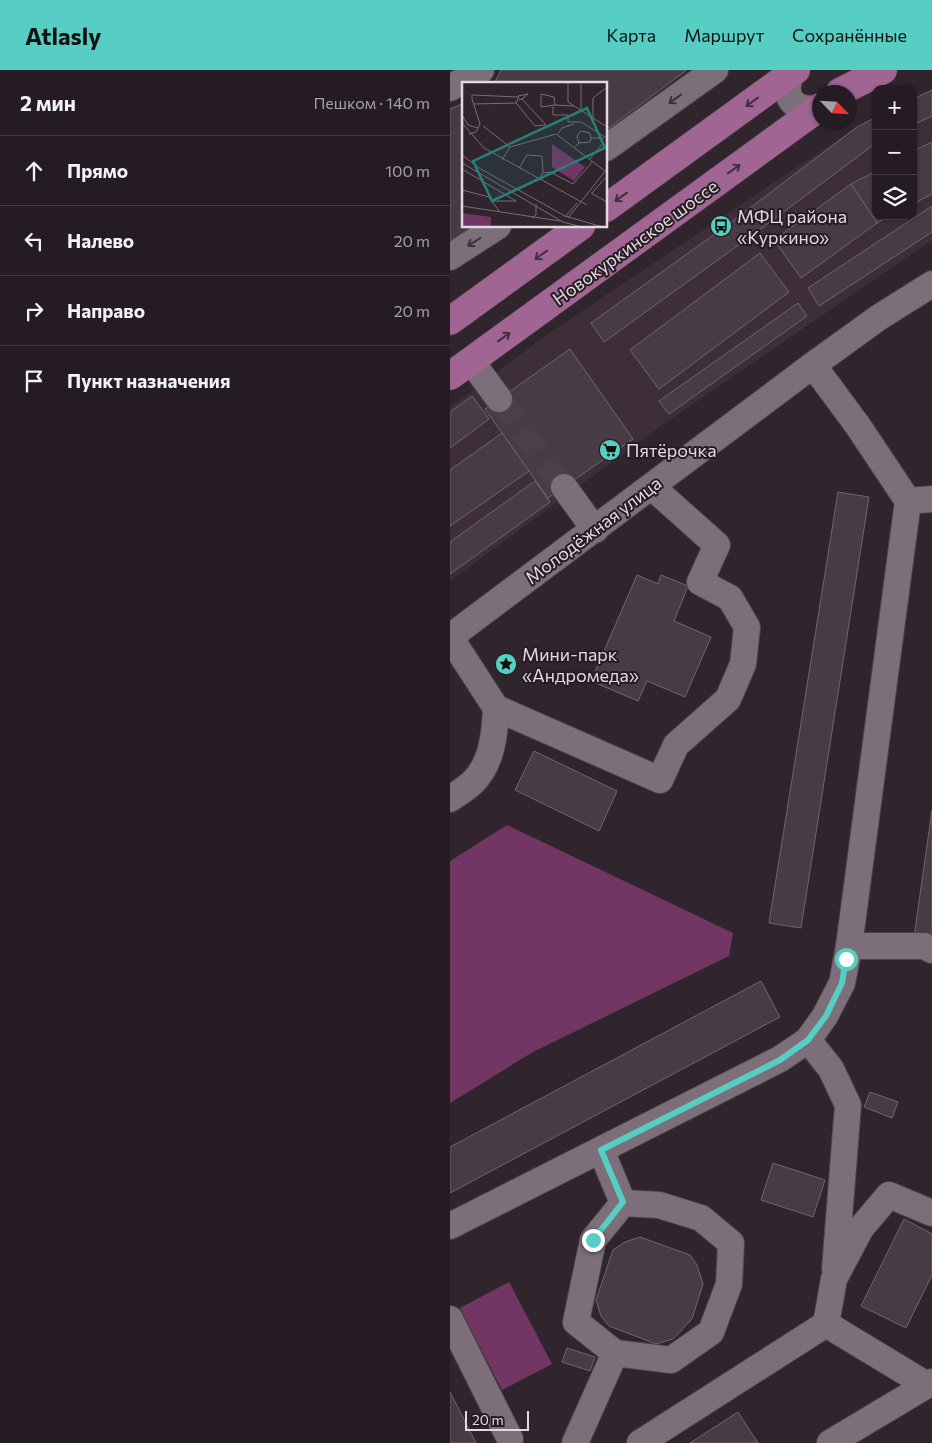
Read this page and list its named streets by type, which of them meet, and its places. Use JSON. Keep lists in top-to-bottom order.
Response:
{
  "streets": {
    "main road": ["Новокуркинское шоссе"],
    "street": ["Молодёжная улица"]
  },
  "places": {
    "bus stop": ["МФЦ района «Куркино»"],
    "supermarket": ["Пятёрочка"],
    "place": ["Мини-парк «Андромеда»"]
  },
  "scale_bar": "20 m",
  "north": "bottom right",
  "page": {
    "header": "Atlasly",
    "nav": ["Карта", "Маршрут", "Сохранённые"],
    "heading": ["2 мин", "Пешком · 140 m"],
    "map_buttons": ["+", "−"],
    "list": [
      ["Прямо", "100 m"],
      ["Налево", "20 m"],
      ["Направо", "20 m"],
      "Пункт назначения"
    ],
    "scale": "20 m"
  }
}
